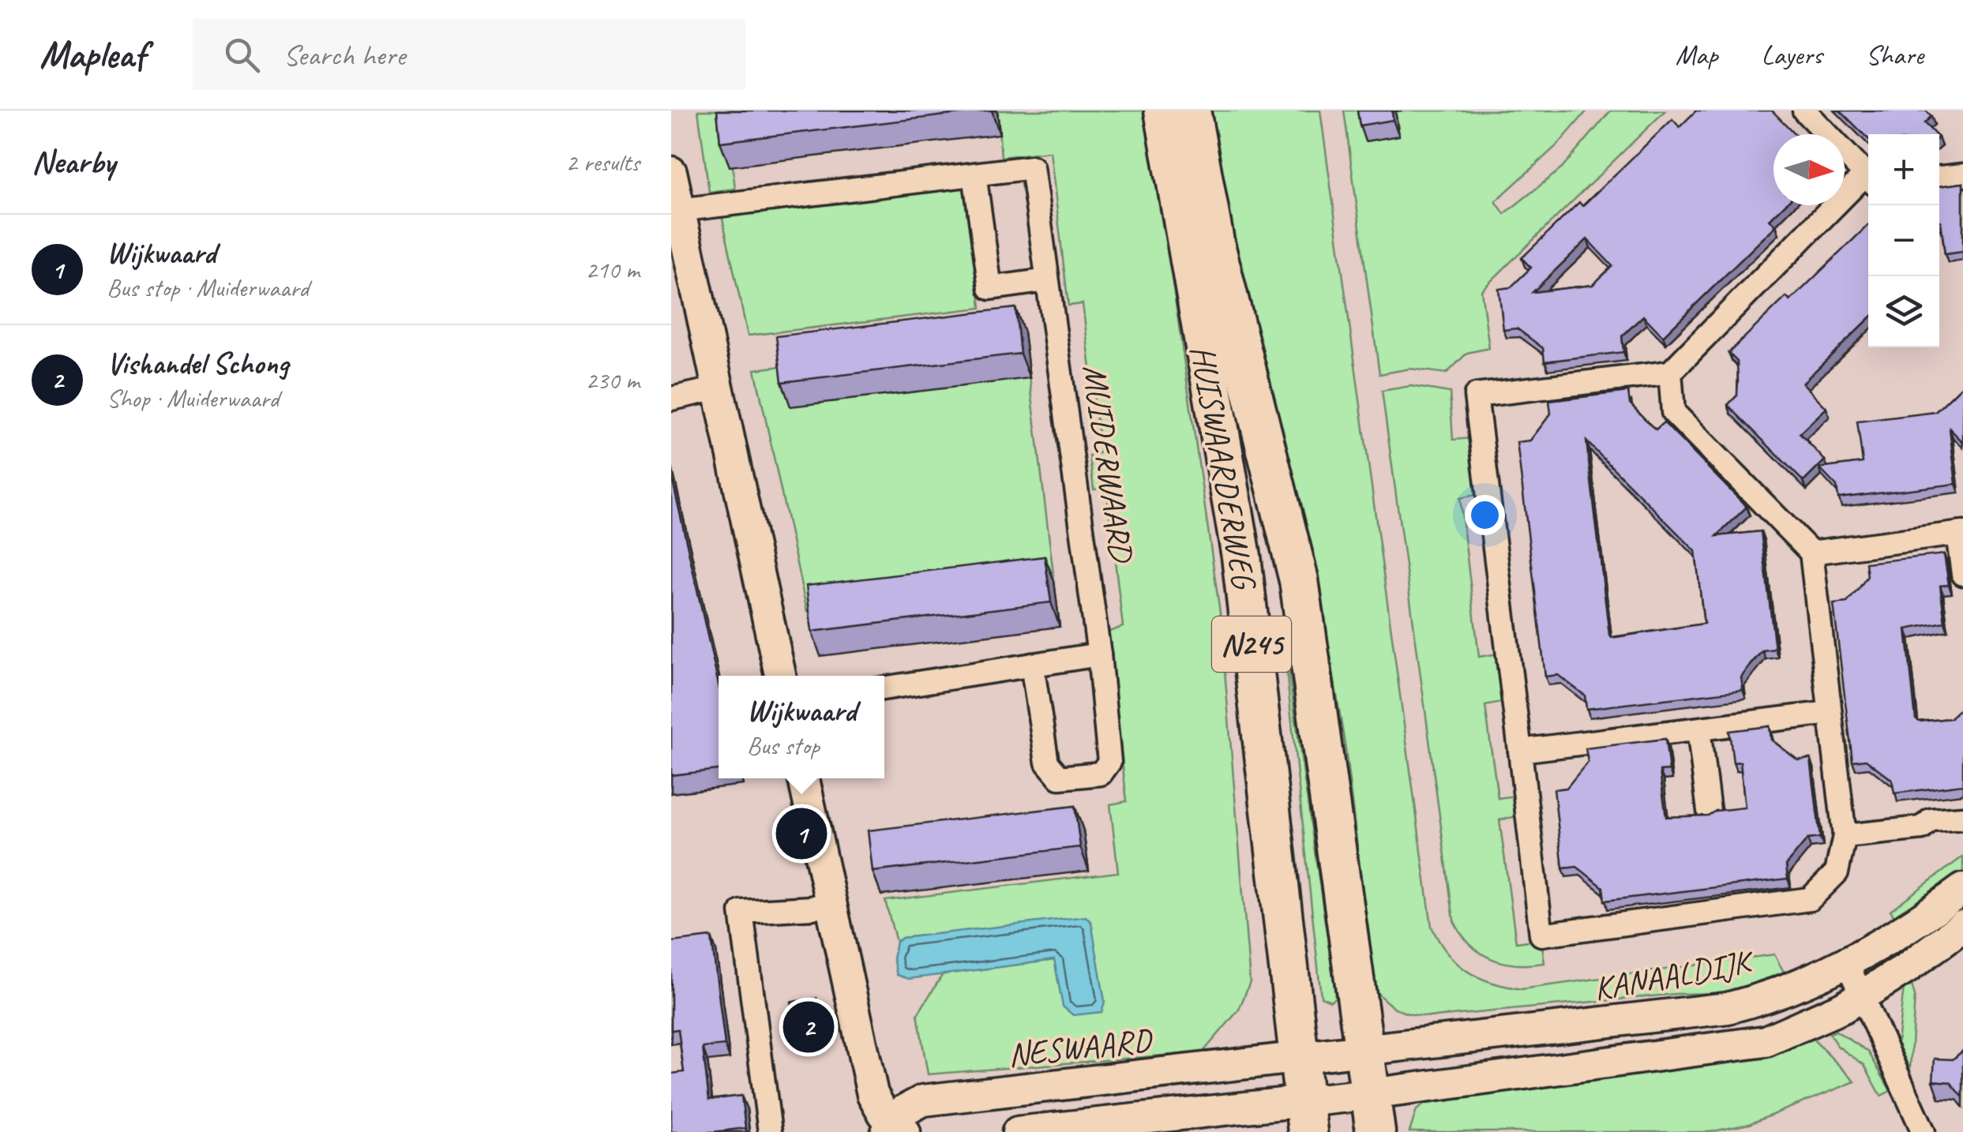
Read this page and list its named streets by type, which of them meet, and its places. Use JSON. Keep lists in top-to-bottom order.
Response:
{
  "streets": {
    "highway": ["HUISWAARDERWEG", "N245"],
    "main road": ["KANAALDIJK", "NESWAARD"],
    "street": ["MUIDERWAARD"]
  },
  "crossings": [
    ["HUISWAARDERWEG", "KANAALDIJK"],
    ["HUISWAARDERWEG", "NESWAARD"]
  ],
  "north": "right",
  "page": {
    "header": "Mapleaf",
    "search": "Search here",
    "nav": ["Map", "Layers", "Share"],
    "heading": ["Nearby", "2 results"],
    "map_buttons": ["+", "−"],
    "list": [
      {
        "mark": "1",
        "name": "Wijkwaard",
        "note": "Bus stop · Muiderwaard",
        "value": "210 m"
      },
      {
        "mark": "2",
        "name": "Vishandel Schong",
        "note": "Shop · Muiderwaard",
        "value": "230 m"
      }
    ],
    "popup": ["Wijkwaard", "Bus stop"],
    "pins": ["1", "2"]
  }
}
